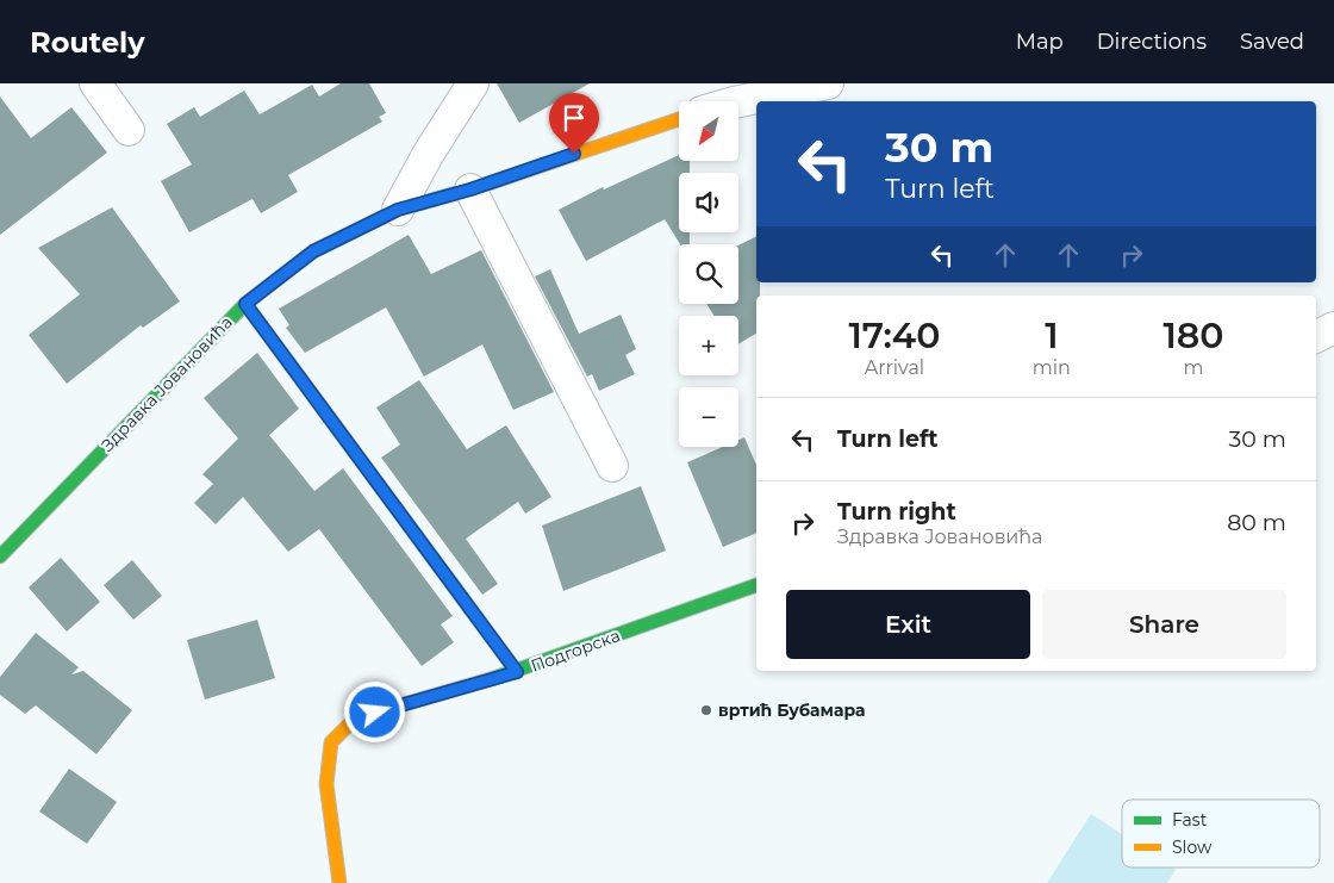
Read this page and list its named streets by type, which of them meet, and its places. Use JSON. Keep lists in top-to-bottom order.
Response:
{
  "streets": {
    "street": ["Здравка Јовановића", "Подгорска"]
  },
  "places": ["вртић Бубамара"],
  "legend": ["Fast", "Slow"],
  "north": "bottom left",
  "page": {
    "header": "Routely",
    "nav": ["Map", "Directions", "Saved"],
    "map_buttons": ["+", "−"],
    "turn": ["30 m", "Turn left"],
    "eta": [
      "17:40",
      "Arrival",
      "1",
      "min",
      "180",
      "m"
    ],
    "list": [
      {
        "name": "Turn left",
        "value": "30 m"
      },
      {
        "name": "Turn right",
        "note": "Здравка Јовановића",
        "value": "80 m"
      }
    ],
    "buttons": ["Exit", "Share"]
  }
}
